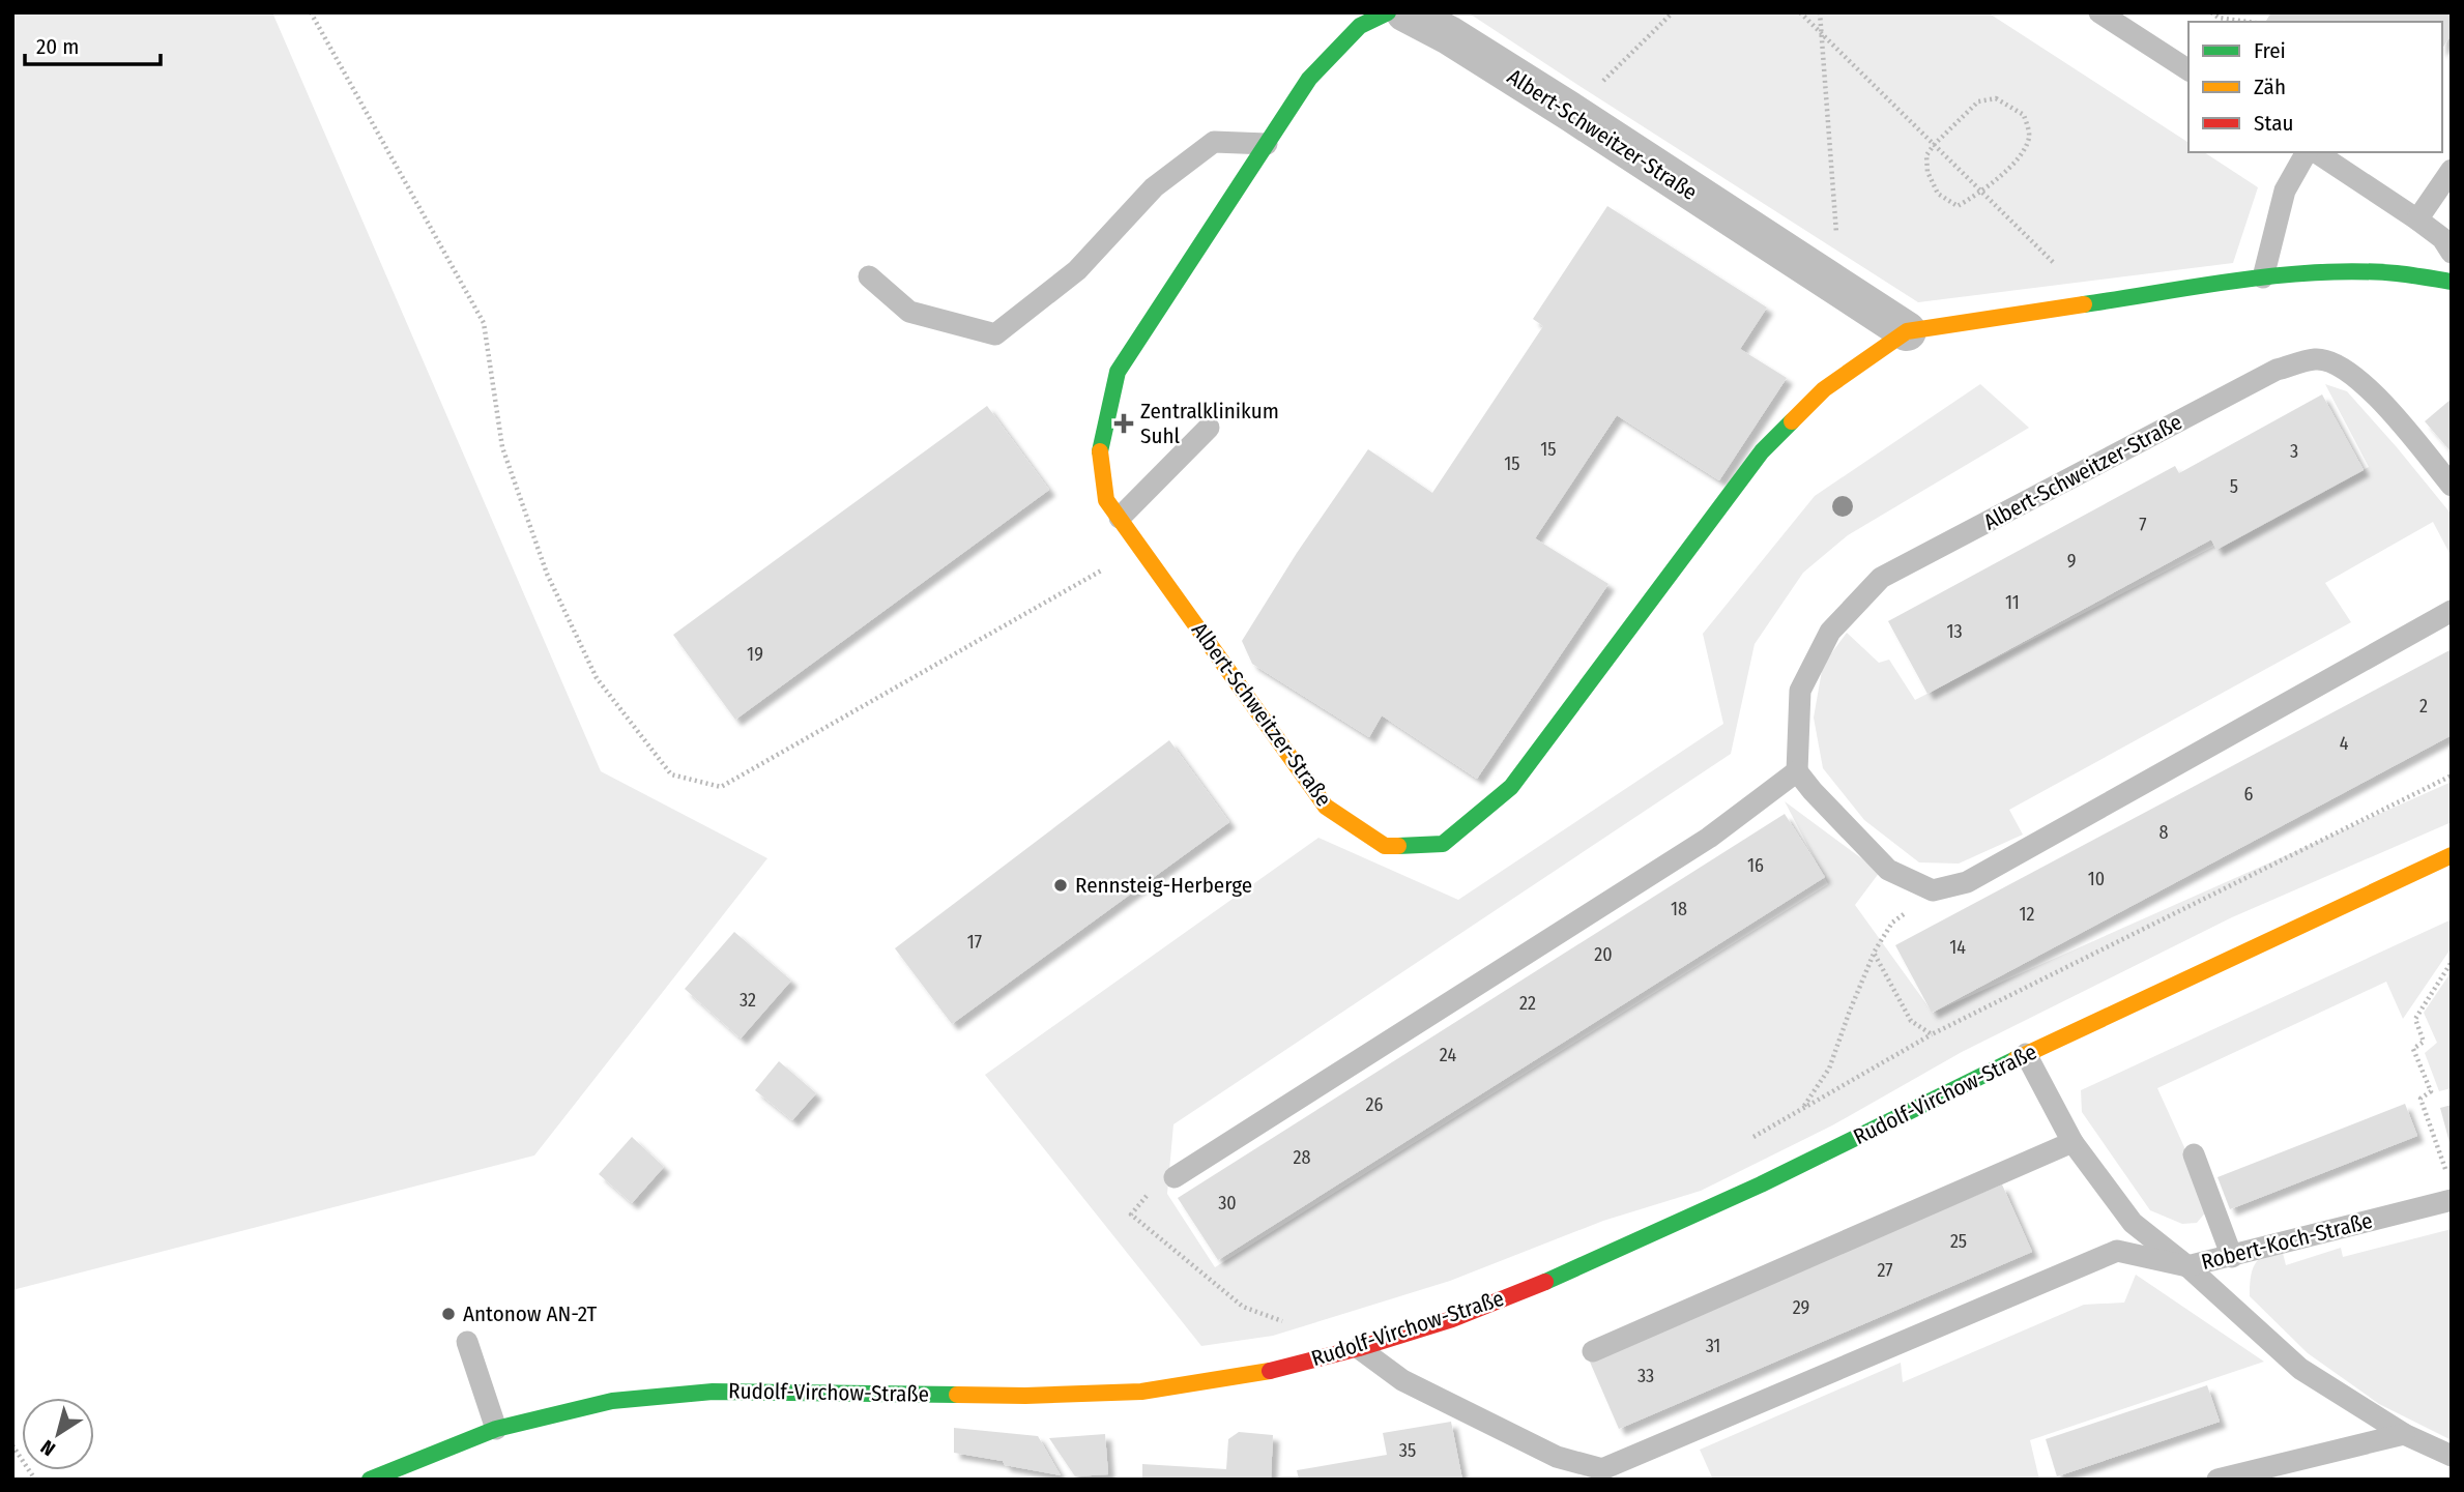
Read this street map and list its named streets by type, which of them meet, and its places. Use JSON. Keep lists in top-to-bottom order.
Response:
{
  "streets": {
    "street": ["Albert-Schweitzer-Straße", "Rudolf-Virchow-Straße"],
    "lane": ["Robert-Koch-Straße"]
  },
  "places": {
    "health": ["Zentralklinikum Suhl"],
    "other": ["Rennsteig-Herberge", "Antonow AN-2T"]
  },
  "house_numbers": [
    "15",
    "3",
    "15",
    "5",
    "7",
    "9",
    "11",
    "13",
    "19",
    "2",
    "4",
    "6",
    "8",
    "16",
    "10",
    "18",
    "12",
    "17",
    "14",
    "20",
    "32",
    "22",
    "24",
    "26",
    "28",
    "30",
    "25",
    "27",
    "29",
    "31",
    "33",
    "35"
  ],
  "legend": ["Frei", "Zäh", "Stau"],
  "scale_bar": "20 m",
  "north": "bottom left"
}
